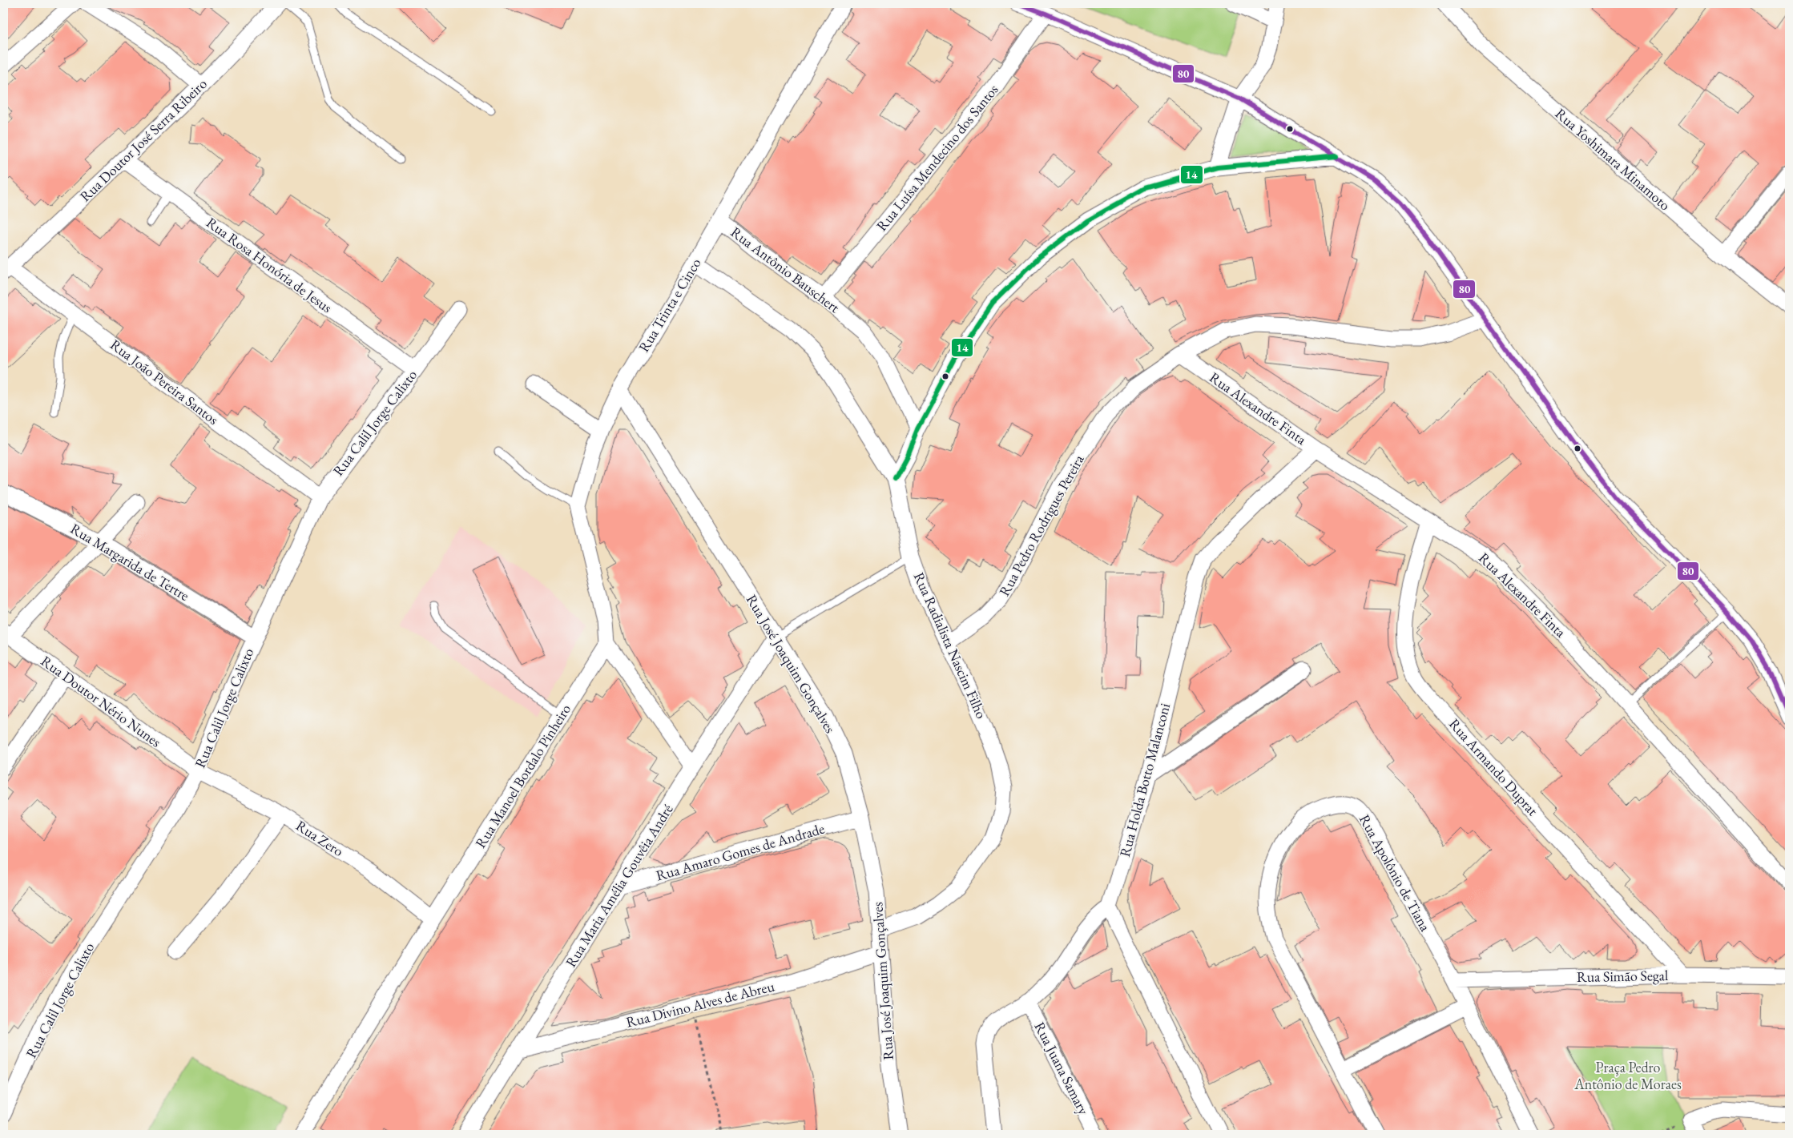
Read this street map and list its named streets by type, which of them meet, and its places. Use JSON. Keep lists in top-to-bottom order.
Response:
{
  "streets": {
    "street": [
      "Rua Doutor José Serra Ribeiro",
      "Rua Luísa Mendecino dos Santos",
      "Rua Yoshimara Minamoto",
      "Rua Rosa Honória de Jesus",
      "Rua Antônio Bauschert",
      "Rua Trinta e Cinco",
      "Rua João Pereira Santos",
      "Rua Alexandre Finta",
      "Rua Calil Jorge Calixto",
      "Rua Pedro Rodrigues Pereira",
      "Rua Margarida de Tertre",
      "Rua Radialista Nascim Filho",
      "Rua José Joaquim Gonçalves",
      "Rua Doutor Nério Nunes",
      "Rua Armando Duprat",
      "Rua Manoel Bordalo Pinheiro",
      "Rua Holda Botto Malanconi",
      "Rua Zero",
      "Rua Amaro Gomes de Andrade",
      "Rua Apolônio de Tiana",
      "Rua Maria Amélia Gouvêia André",
      "Rua Simão Segal",
      "Rua Divino Alves de Abreu",
      "Rua Juana Samary"
    ]
  },
  "crossings": [
    ["Rua Doutor José Serra Ribeiro", "Rua Rosa Honória de Jesus"],
    ["Rua Doutor José Serra Ribeiro", "Rua João Pereira Santos"],
    ["Rua Luísa Mendecino dos Santos", "Rua Antônio Bauschert"],
    ["Rua Rosa Honória de Jesus", "Rua Calil Jorge Calixto"],
    ["Rua Antônio Bauschert", "Rua Trinta e Cinco"],
    ["Rua Trinta e Cinco", "Rua Radialista Nascim Filho"],
    ["Rua Trinta e Cinco", "Rua José Joaquim Gonçalves"],
    ["Rua João Pereira Santos", "Rua Calil Jorge Calixto"],
    ["Rua Alexandre Finta", "Rua Pedro Rodrigues Pereira"],
    ["Rua Alexandre Finta", "Rua Armando Duprat"],
    ["Rua Alexandre Finta", "Rua Holda Botto Malanconi"],
    ["Rua Calil Jorge Calixto", "Rua Margarida de Tertre"],
    ["Rua Calil Jorge Calixto", "Rua Doutor Nério Nunes"],
    ["Rua Calil Jorge Calixto", "Rua Zero"],
    ["Rua Pedro Rodrigues Pereira", "Rua Radialista Nascim Filho"],
    ["Rua Radialista Nascim Filho", "Rua José Joaquim Gonçalves"],
    ["Rua José Joaquim Gonçalves", "Rua Amaro Gomes de Andrade"],
    ["Rua José Joaquim Gonçalves", "Rua Maria Amélia Gouvêia André"],
    ["Rua José Joaquim Gonçalves", "Rua Divino Alves de Abreu"],
    ["Rua Doutor Nério Nunes", "Rua Zero"],
    ["Rua Armando Duprat", "Rua Simão Segal"],
    ["Rua Manoel Bordalo Pinheiro", "Rua Zero"],
    ["Rua Amaro Gomes de Andrade", "Rua Maria Amélia Gouvêia André"],
    ["Rua Apolônio de Tiana", "Rua Simão Segal"],
    ["Rua Maria Amélia Gouvêia André", "Rua Divino Alves de Abreu"]
  ],
  "parks": ["Praça Pedro Antônio de Moraes"],
  "lines": ["transit line 80", "transit line 14"]
}
